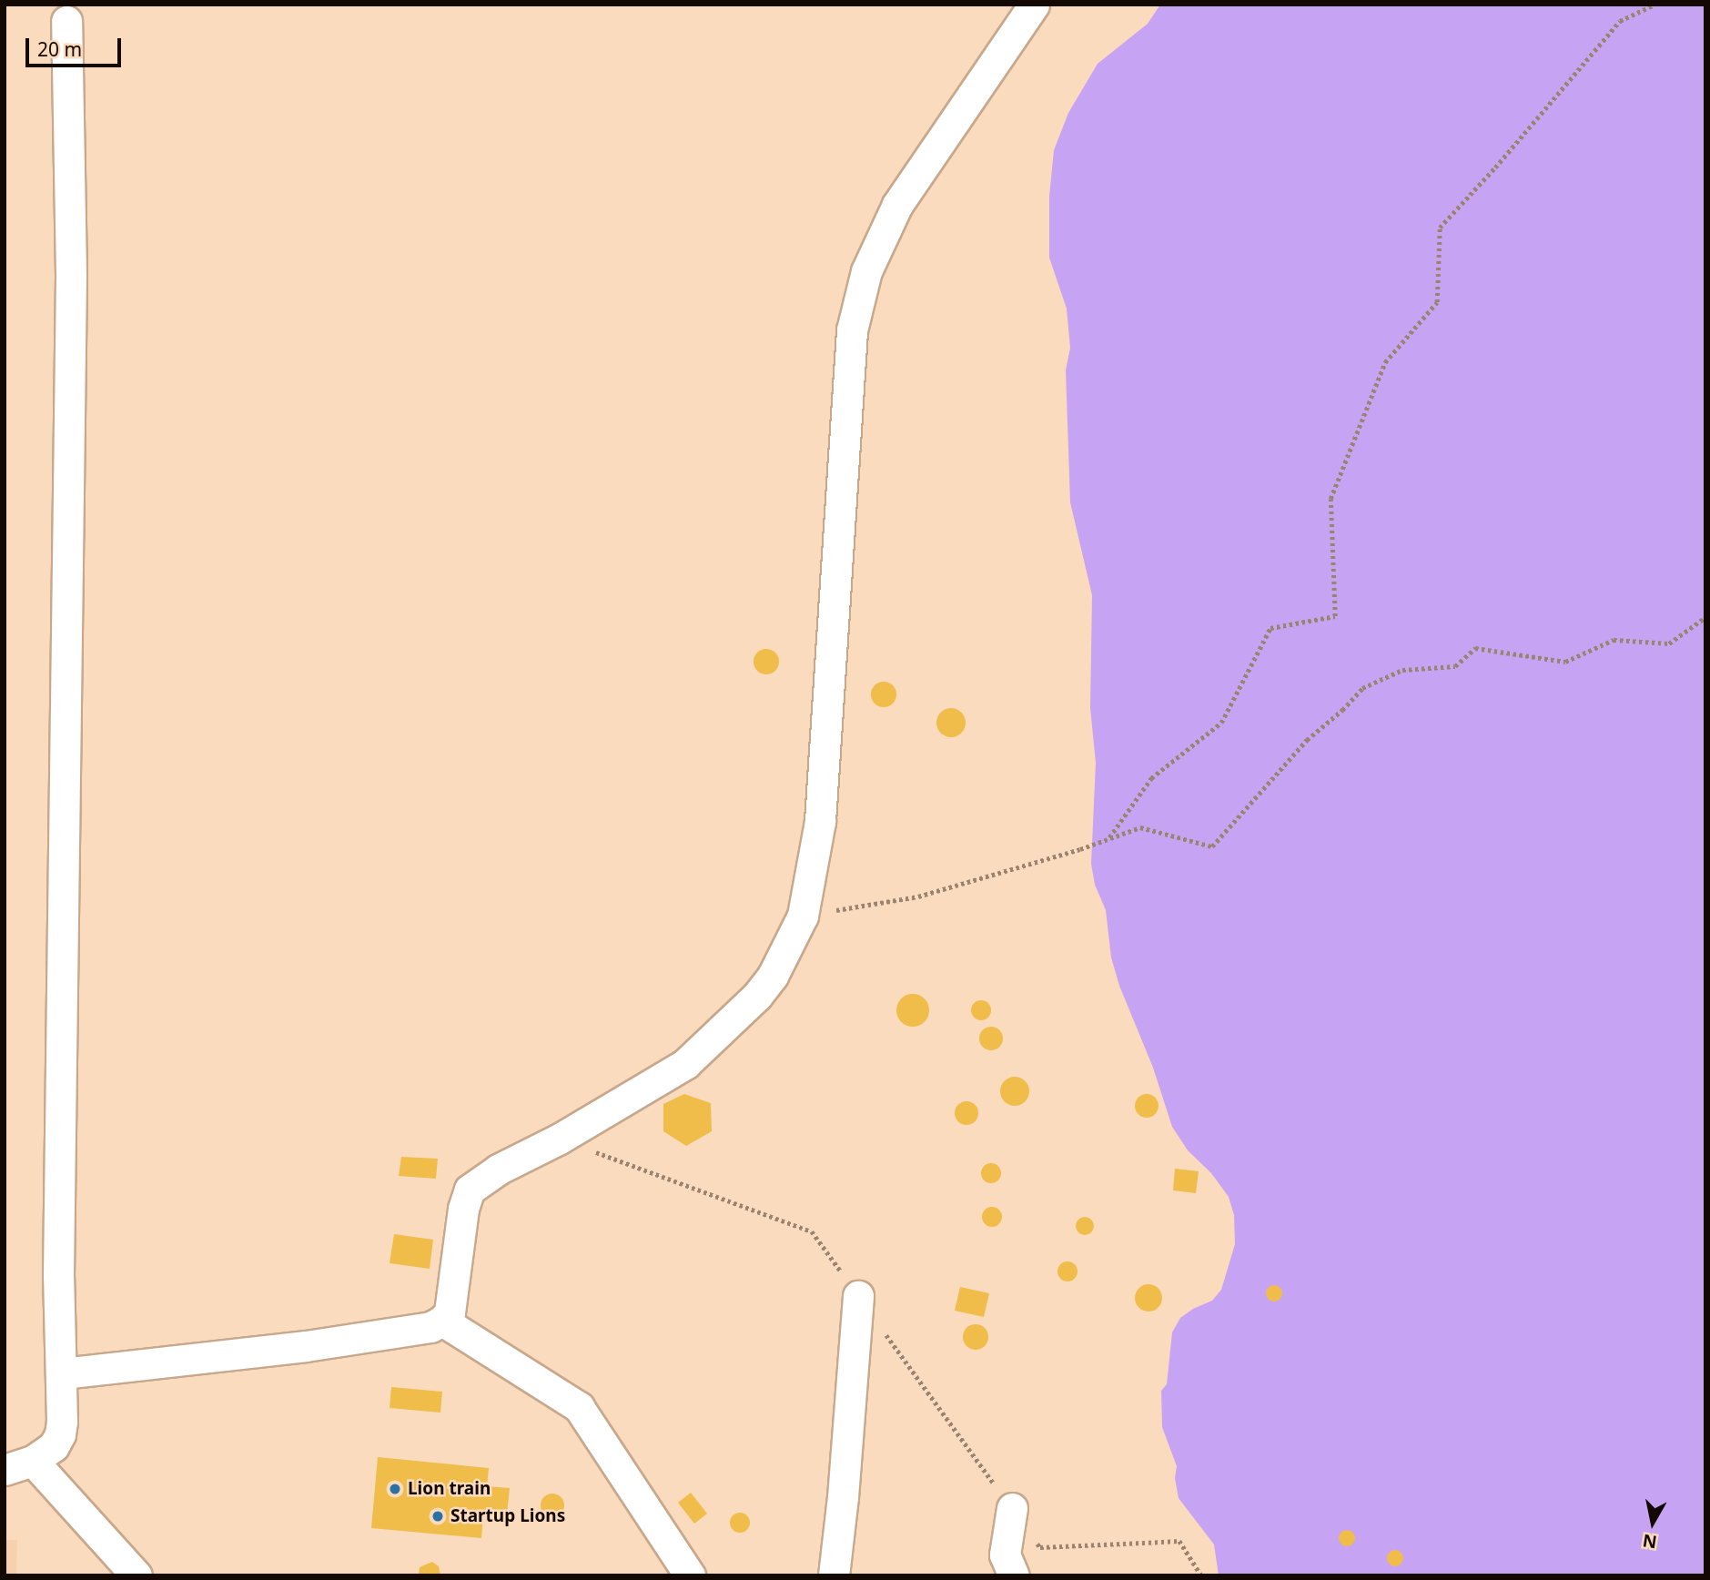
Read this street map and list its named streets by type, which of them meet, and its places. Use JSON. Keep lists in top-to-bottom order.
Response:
{
  "places": ["Lion train", "Startup Lions"],
  "scale_bar": "20 m",
  "north": "bottom"
}
